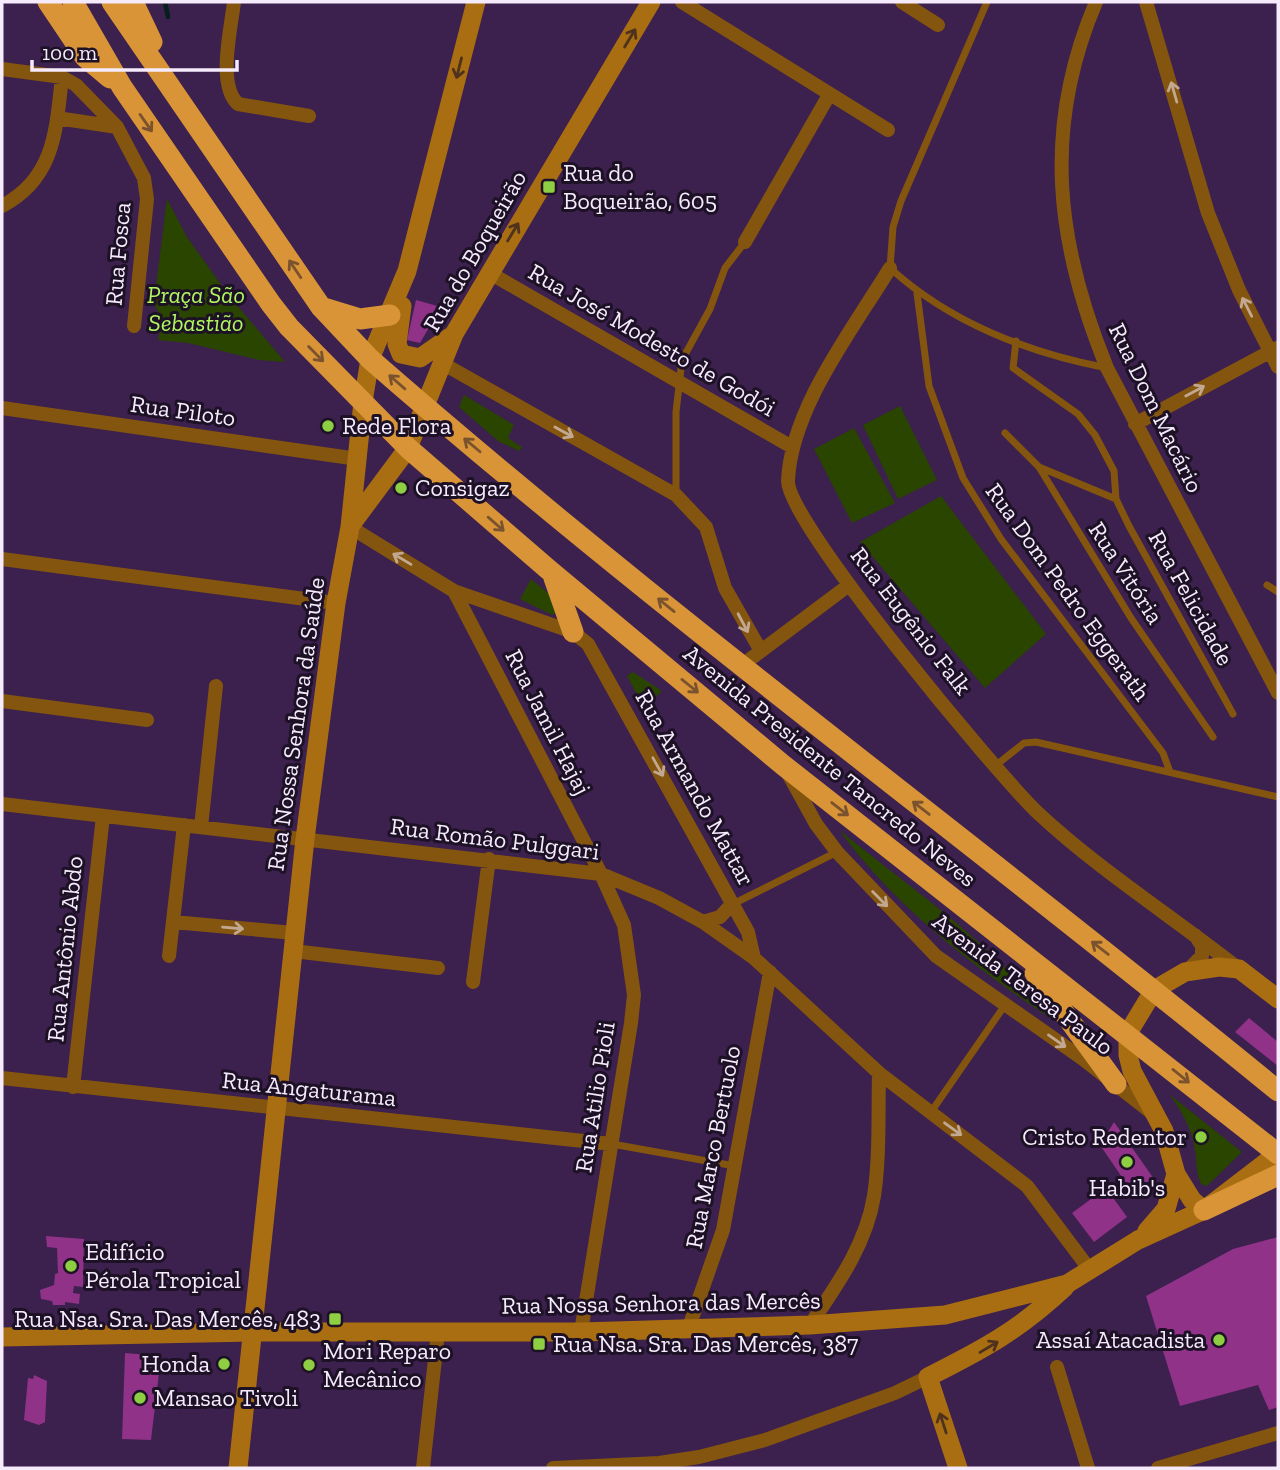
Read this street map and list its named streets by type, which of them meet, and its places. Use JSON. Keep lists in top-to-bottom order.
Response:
{
  "streets": {
    "highway": ["Avenida Presidente Tancredo Neves"],
    "main road": [
      "Rua do Boqueirão",
      "Rua Eugênio Falk",
      "Rua Nossa Senhora da Saúde",
      "Avenida Teresa Paulo",
      "Rua Nossa Senhora das Mercês"
    ],
    "street": [
      "Rua Fosca",
      "Rua José Modesto de Godói",
      "Rua Dom Macário",
      "Rua Piloto",
      "Rua Jamil Hajaj",
      "Rua Armando Mattar",
      "Rua Romão Pulggari",
      "Rua Antônio Abdo",
      "Rua Angaturama",
      "Rua Atilio Pioli",
      "Rua Marco Bertuolo"
    ],
    "lane": ["Rua Vitória", "Rua Dom Pedro Eggerath", "Rua Felicidade"]
  },
  "crossings": [
    ["Rua do Boqueirão", "Rua José Modesto de Godói"],
    ["Rua do Boqueirão", "Rua Nossa Senhora da Saúde"],
    ["Rua do Boqueirão", "Avenida Presidente Tancredo Neves"],
    ["Rua José Modesto de Godói", "Rua Eugênio Falk"],
    ["Rua Piloto", "Rua Nossa Senhora da Saúde"],
    ["Rua Jamil Hajaj", "Rua Romão Pulggari"],
    ["Rua Jamil Hajaj", "Rua Atilio Pioli"],
    ["Rua Nossa Senhora da Saúde", "Avenida Presidente Tancredo Neves"],
    ["Rua Nossa Senhora da Saúde", "Rua Romão Pulggari"],
    ["Rua Nossa Senhora da Saúde", "Rua Angaturama"],
    ["Rua Nossa Senhora da Saúde", "Rua Nossa Senhora das Mercês"],
    ["Avenida Presidente Tancredo Neves", "Avenida Teresa Paulo"],
    ["Avenida Presidente Tancredo Neves", "Rua Nossa Senhora das Mercês"],
    ["Rua Armando Mattar", "Rua Romão Pulggari"],
    ["Rua Romão Pulggari", "Rua Antônio Abdo"],
    ["Rua Romão Pulggari", "Rua Atilio Pioli"],
    ["Rua Romão Pulggari", "Rua Marco Bertuolo"],
    ["Rua Romão Pulggari", "Rua Nossa Senhora das Mercês"],
    ["Rua Antônio Abdo", "Rua Angaturama"],
    ["Avenida Teresa Paulo", "Rua Nossa Senhora das Mercês"],
    ["Rua Angaturama", "Rua Atilio Pioli"],
    ["Rua Atilio Pioli", "Rua Nossa Senhora das Mercês"],
    ["Rua Marco Bertuolo", "Rua Nossa Senhora das Mercês"]
  ],
  "one_way": ["Rua do Boqueirão", "Rua Armando Mattar", "Avenida Teresa Paulo"],
  "parks": ["Praça São Sebastião"],
  "places": {
    "transit": ["Rua do Boqueirão, 605", "Rua Nsa. Sra. Das Mercês, 483", "Rua Nsa. Sra. Das Mercês, 387"],
    "other": [
      "Rede Flora",
      "Consigaz",
      "Cristo Redentor",
      "Habib's",
      "Edifício Pérola Tropical",
      "Assaí Atacadista",
      "Honda",
      "Mori Reparo Mecânico",
      "Mansao Tivoli"
    ]
  },
  "scale_bar": "100 m"
}
